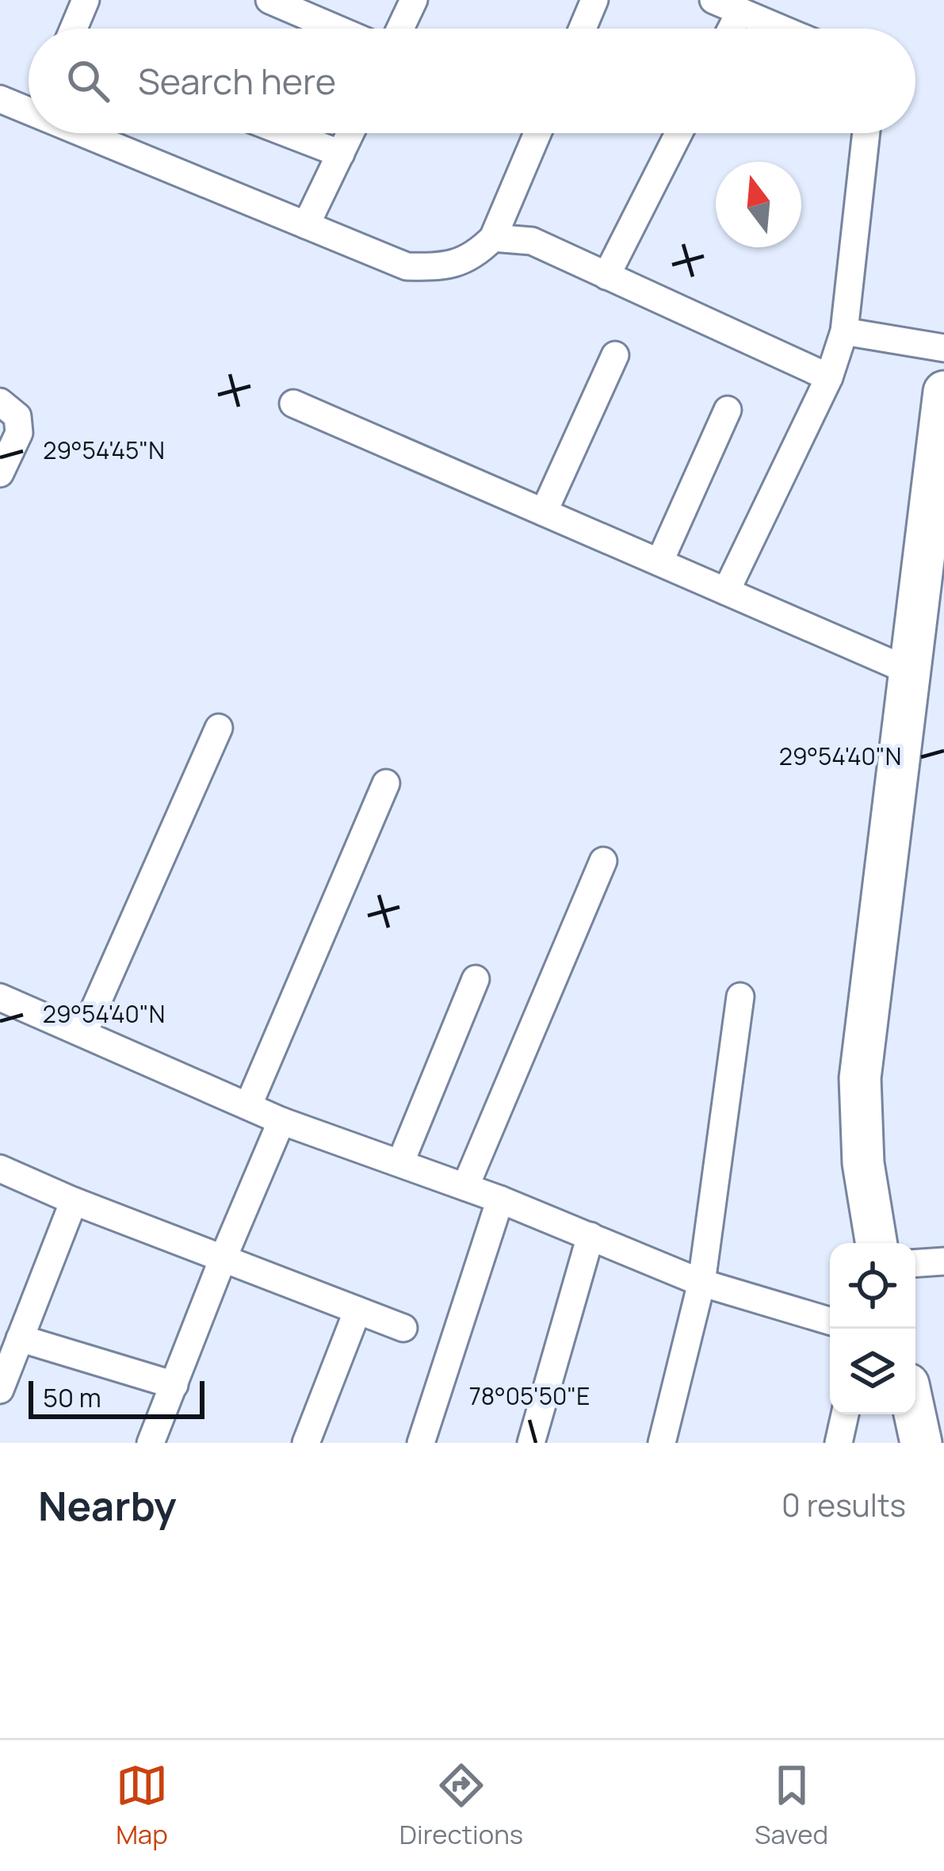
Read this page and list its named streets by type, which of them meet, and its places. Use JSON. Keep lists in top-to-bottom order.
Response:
{
  "scale_bar": "50 m",
  "north": "top",
  "page": {
    "search": "Search here",
    "scale": "50 m",
    "heading": ["Nearby", "0 results"],
    "nav": ["Map", "Directions", "Saved"]
  },
  "coordinates": ["29°54'45\"N", "29°54'40\"N", "78°05'50\"E"]
}
